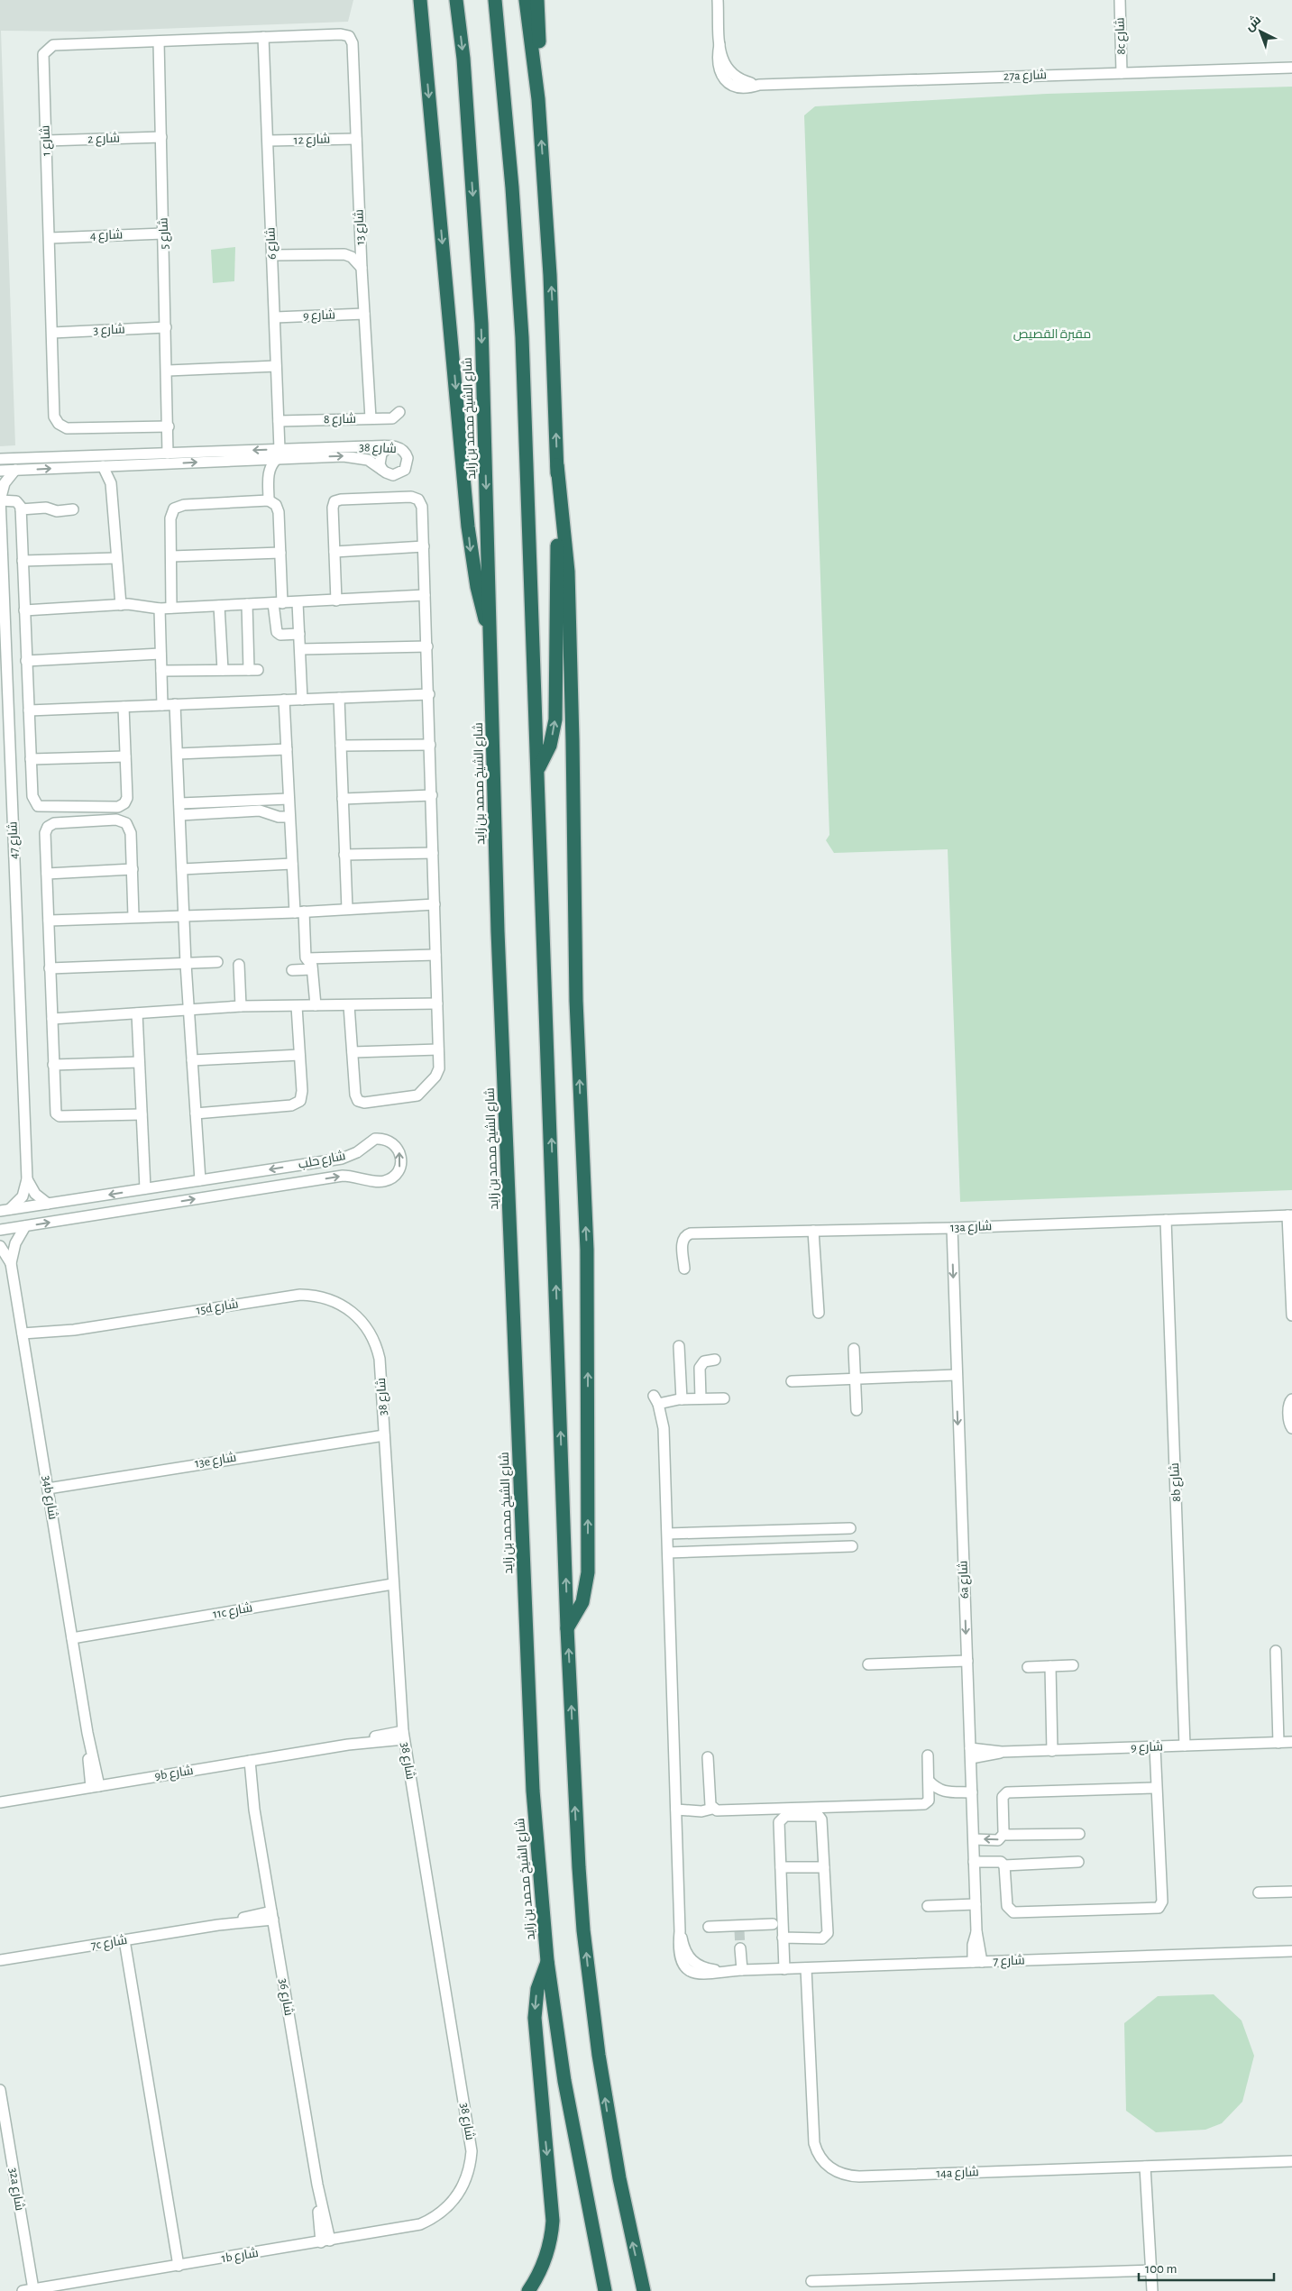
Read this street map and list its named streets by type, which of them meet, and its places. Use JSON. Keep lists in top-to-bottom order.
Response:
{
  "streets": {
    "highway": ["شارع الشيخ محمد بن زايد"],
    "street": [
      "8c شارع",
      "27a شارع",
      "شارع 2",
      "شارع 12",
      "شارع 1",
      "شارع 13",
      "شارع 5",
      "شارع 4",
      "شارع 6",
      "شارع 9",
      "شارع 3",
      "شارع 8",
      "شارع 38",
      "شارع 47",
      "شارع حلب",
      "13a شارع",
      "15d شارع",
      "13e شارع",
      "8b شارع",
      "34b شارع",
      "6a شارع",
      "11c شارع",
      "9b شارع",
      "7c شارع",
      "شارع 7",
      "شارع 36",
      "14a شارع",
      "32a شارع",
      "1b شارع"
    ]
  },
  "crossings": [
    ["8c شارع", "27a شارع"],
    ["شارع 2", "شارع 1"],
    ["شارع 2", "شارع 5"],
    ["شارع 12", "شارع 13"],
    ["شارع 12", "شارع 6"],
    ["شارع 1", "شارع 13"],
    ["شارع 1", "شارع 5"],
    ["شارع 1", "شارع 4"],
    ["شارع 1", "شارع 6"],
    ["شارع 1", "شارع 3"],
    ["شارع 13", "شارع 9"],
    ["شارع 13", "شارع 8"],
    ["شارع 5", "شارع 4"],
    ["شارع 5", "شارع 3"],
    ["شارع 5", "شارع 38"],
    ["شارع 6", "شارع 9"],
    ["شارع 6", "شارع 8"],
    ["شارع 6", "شارع 38"],
    ["شارع 9", "8b شارع"],
    ["شارع 9", "6a شارع"],
    ["شارع 38", "شارع 47"],
    ["شارع 38", "15d شارع"],
    ["شارع 38", "13e شارع"],
    ["شارع 38", "11c شارع"],
    ["شارع 38", "9b شارع"],
    ["شارع 38", "1b شارع"],
    ["شارع 47", "شارع حلب"],
    ["شارع حلب", "34b شارع"],
    ["13a شارع", "8b شارع"],
    ["13a شارع", "6a شارع"],
    ["15d شارع", "34b شارع"],
    ["13e شارع", "34b شارع"],
    ["34b شارع", "11c شارع"],
    ["34b شارع", "9b شارع"],
    ["6a شارع", "شارع 7"],
    ["9b شارع", "شارع 36"],
    ["7c شارع", "شارع 36"],
    ["شارع 7", "14a شارع"],
    ["شارع 36", "1b شارع"],
    ["32a شارع", "1b شارع"]
  ],
  "one_way": ["6a شارع"],
  "parks": ["مقبرة القصيص"],
  "scale_bar": "100 m",
  "north": "top left"
}
